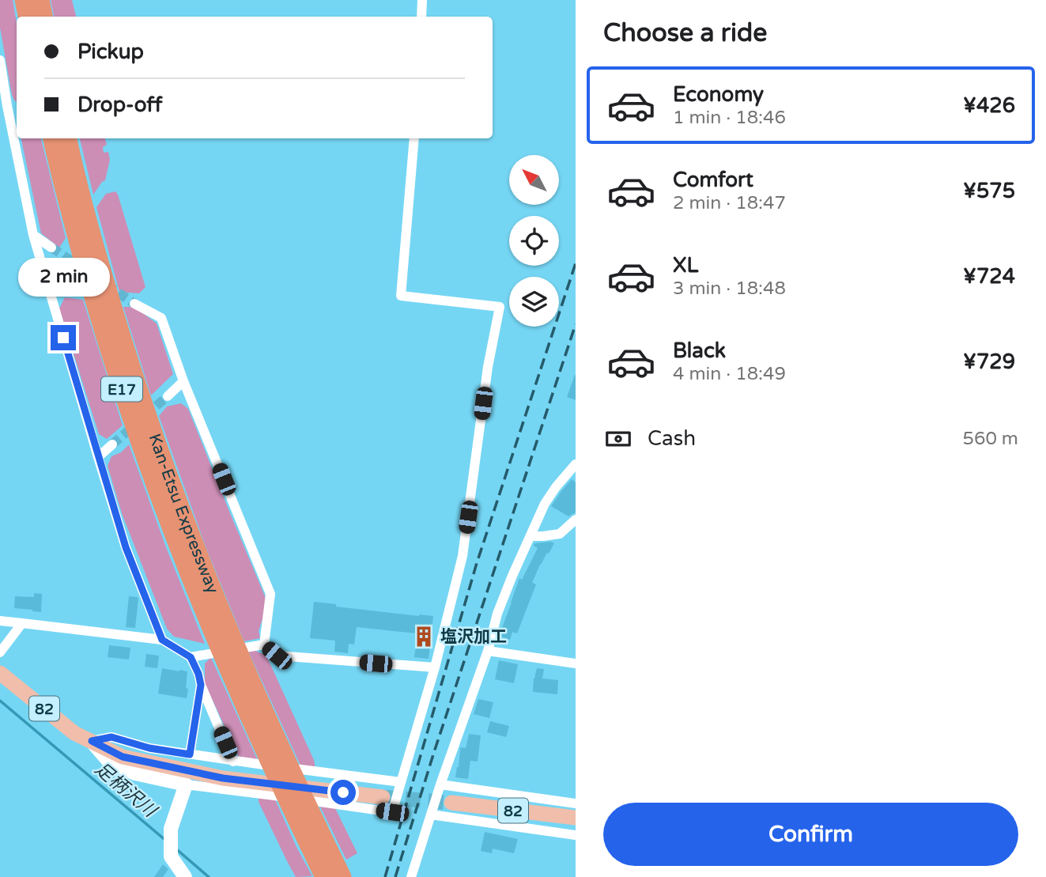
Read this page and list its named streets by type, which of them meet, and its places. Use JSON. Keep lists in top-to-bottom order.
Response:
{
  "streets": {
    "highway": ["E17", "Kan-Etsu Expressway"],
    "main road": ["82"]
  },
  "water": ["足柄沢川"],
  "places": {
    "building": ["塩沢加工"]
  },
  "north": "top left",
  "page": {
    "heading": "Choose a ride",
    "banner": ["Pickup", "Drop-off"],
    "list": [
      {
        "name": "Economy",
        "note": "1 min · 18:46",
        "value": "¥426"
      },
      {
        "name": "Comfort",
        "note": "2 min · 18:47",
        "value": "¥575"
      },
      {
        "name": "XL",
        "note": "3 min · 18:48",
        "value": "¥724"
      },
      {
        "name": "Black",
        "note": "4 min · 18:49",
        "value": "¥729"
      }
    ],
    "bubble": "2 min",
    "pay": ["Cash", "560 m"],
    "buttons": "Confirm"
  }
}
